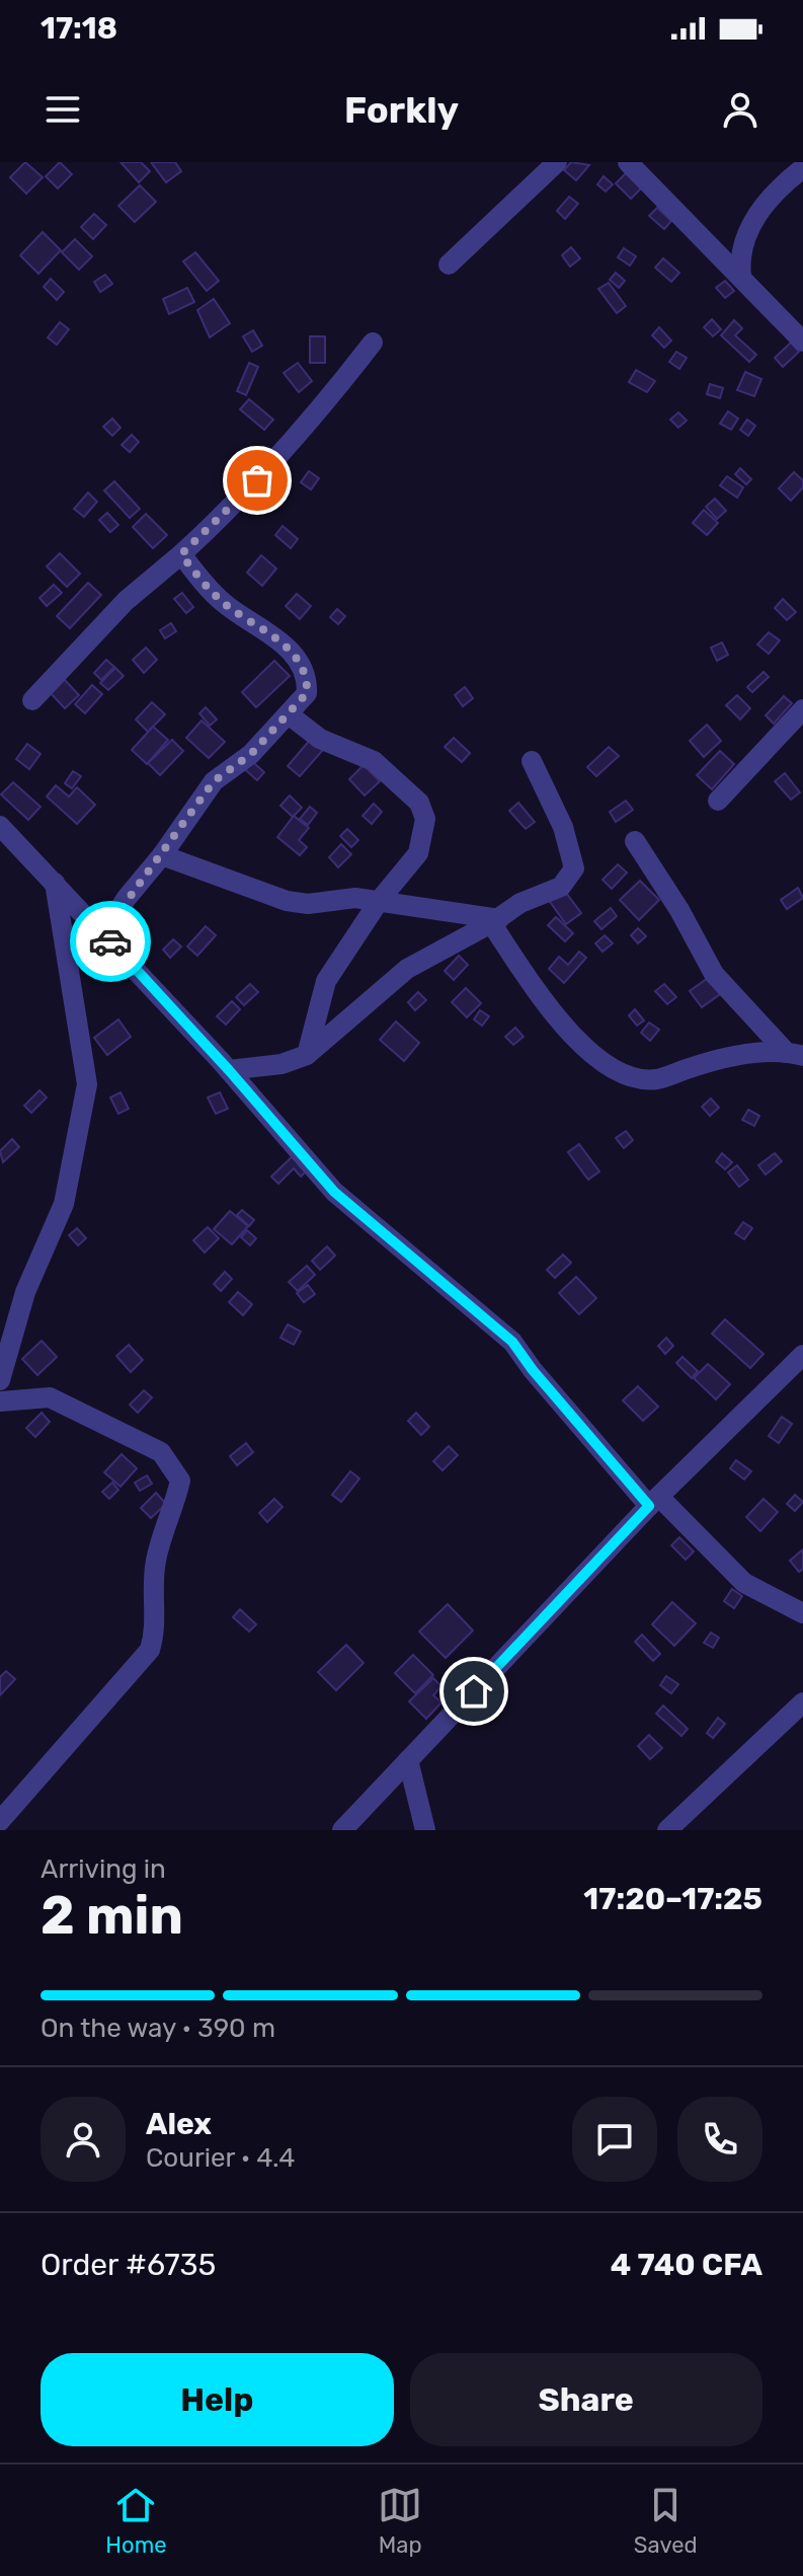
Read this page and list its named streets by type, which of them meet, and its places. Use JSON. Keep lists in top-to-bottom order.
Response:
{
  "page": {
    "status": "17:18",
    "header": "Forkly",
    "heading": ["2 min", "Arriving in", "17:20–17:25"],
    "panel": [
      "Alex",
      "Courier · 4.4",
      "Order #6735",
      "4 740 CFA"
    ],
    "bar": "On the way · 390 m",
    "buttons": ["Help", "Share"],
    "tabs": ["Home", "Map", "Saved"]
  }
}
